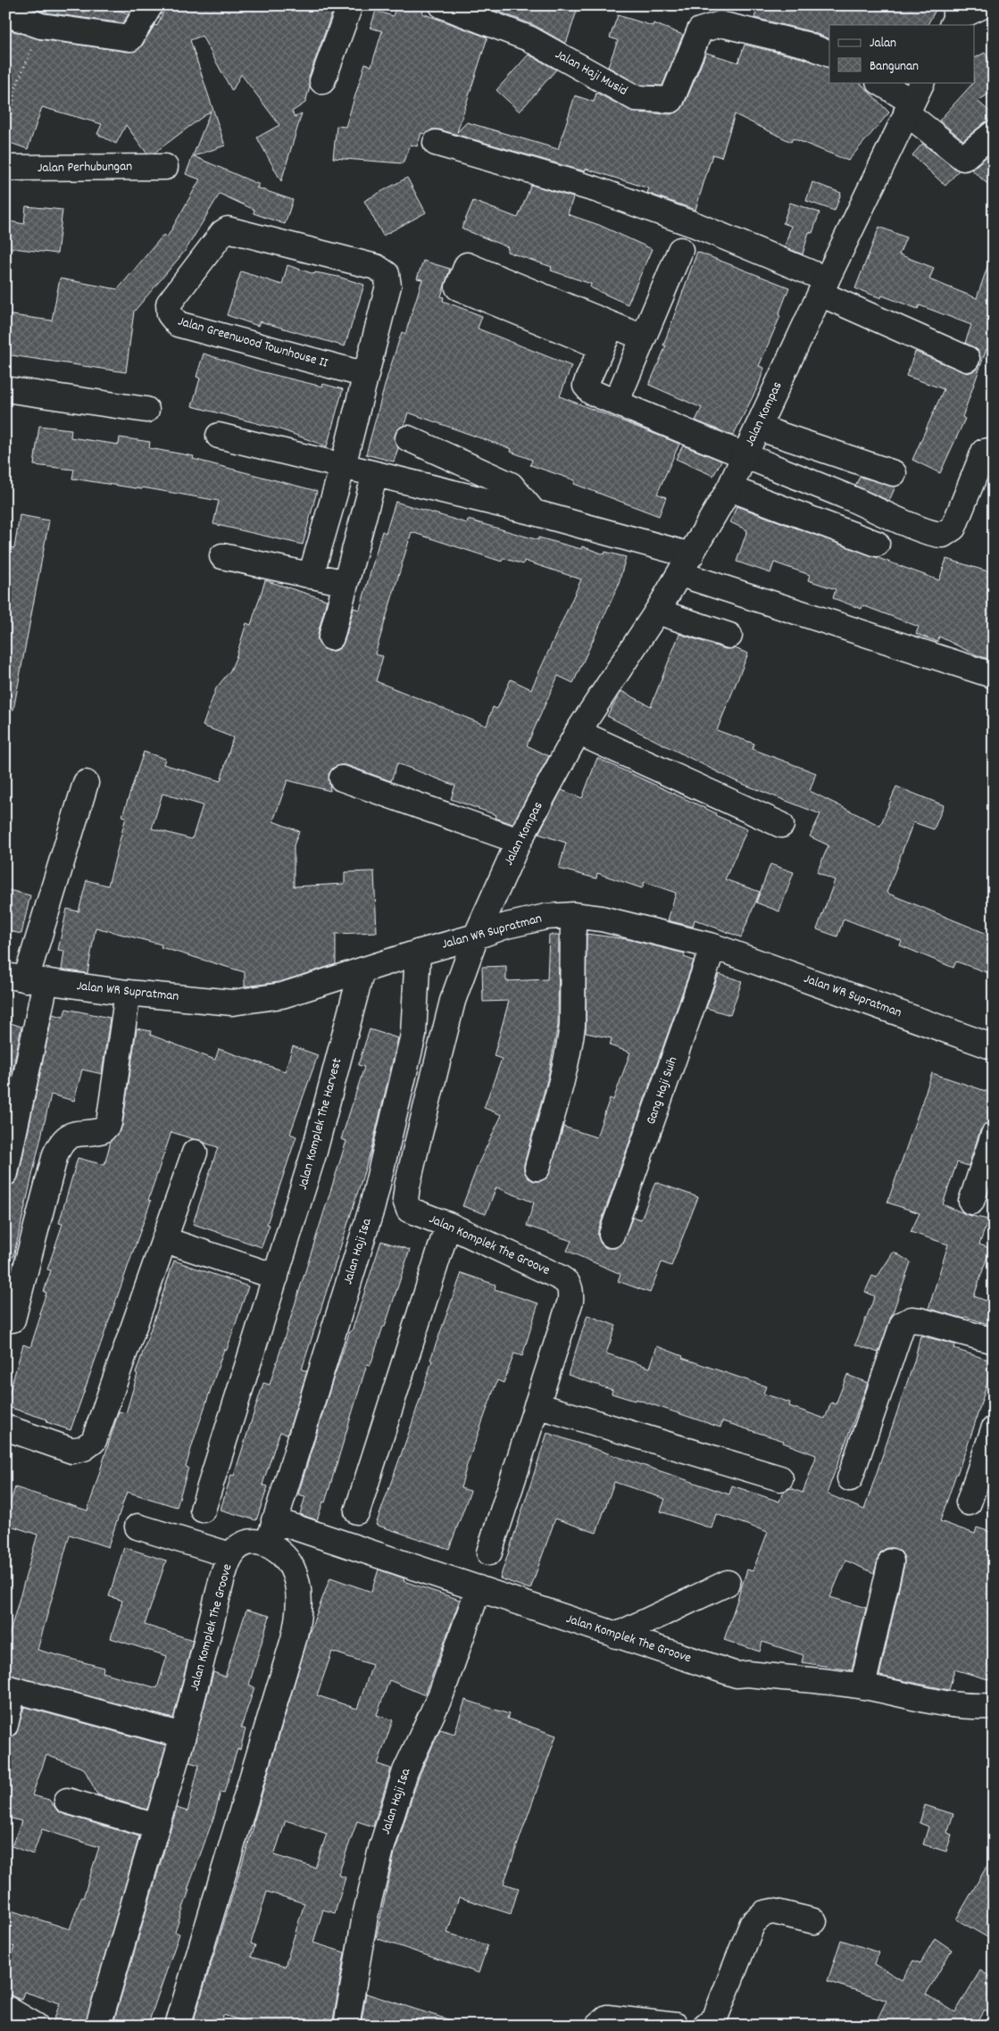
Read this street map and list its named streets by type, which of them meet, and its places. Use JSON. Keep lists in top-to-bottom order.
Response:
{
  "streets": {
    "street": [
      "Jalan Haji Musid",
      "Jalan Perhubungan",
      "Jalan Greenwood Townhouse II",
      "Jalan Kompas",
      "Jalan WR Supratman",
      "Gang Haji Suih",
      "Jalan Komplek The Harvest",
      "Jalan Komplek The Groove",
      "Jalan Haji Isa"
    ]
  },
  "crossings": [
    ["Jalan Kompas", "Jalan WR Supratman"],
    ["Jalan Kompas", "Jalan Komplek The Groove"],
    ["Jalan WR Supratman", "Gang Haji Suih"],
    ["Jalan WR Supratman", "Jalan Komplek The Harvest"],
    ["Jalan WR Supratman", "Jalan Komplek The Groove"],
    ["Jalan WR Supratman", "Jalan Haji Isa"],
    ["Jalan Komplek The Groove", "Jalan Haji Isa"]
  ],
  "legend": ["Jalan", "Bangunan"]
}
